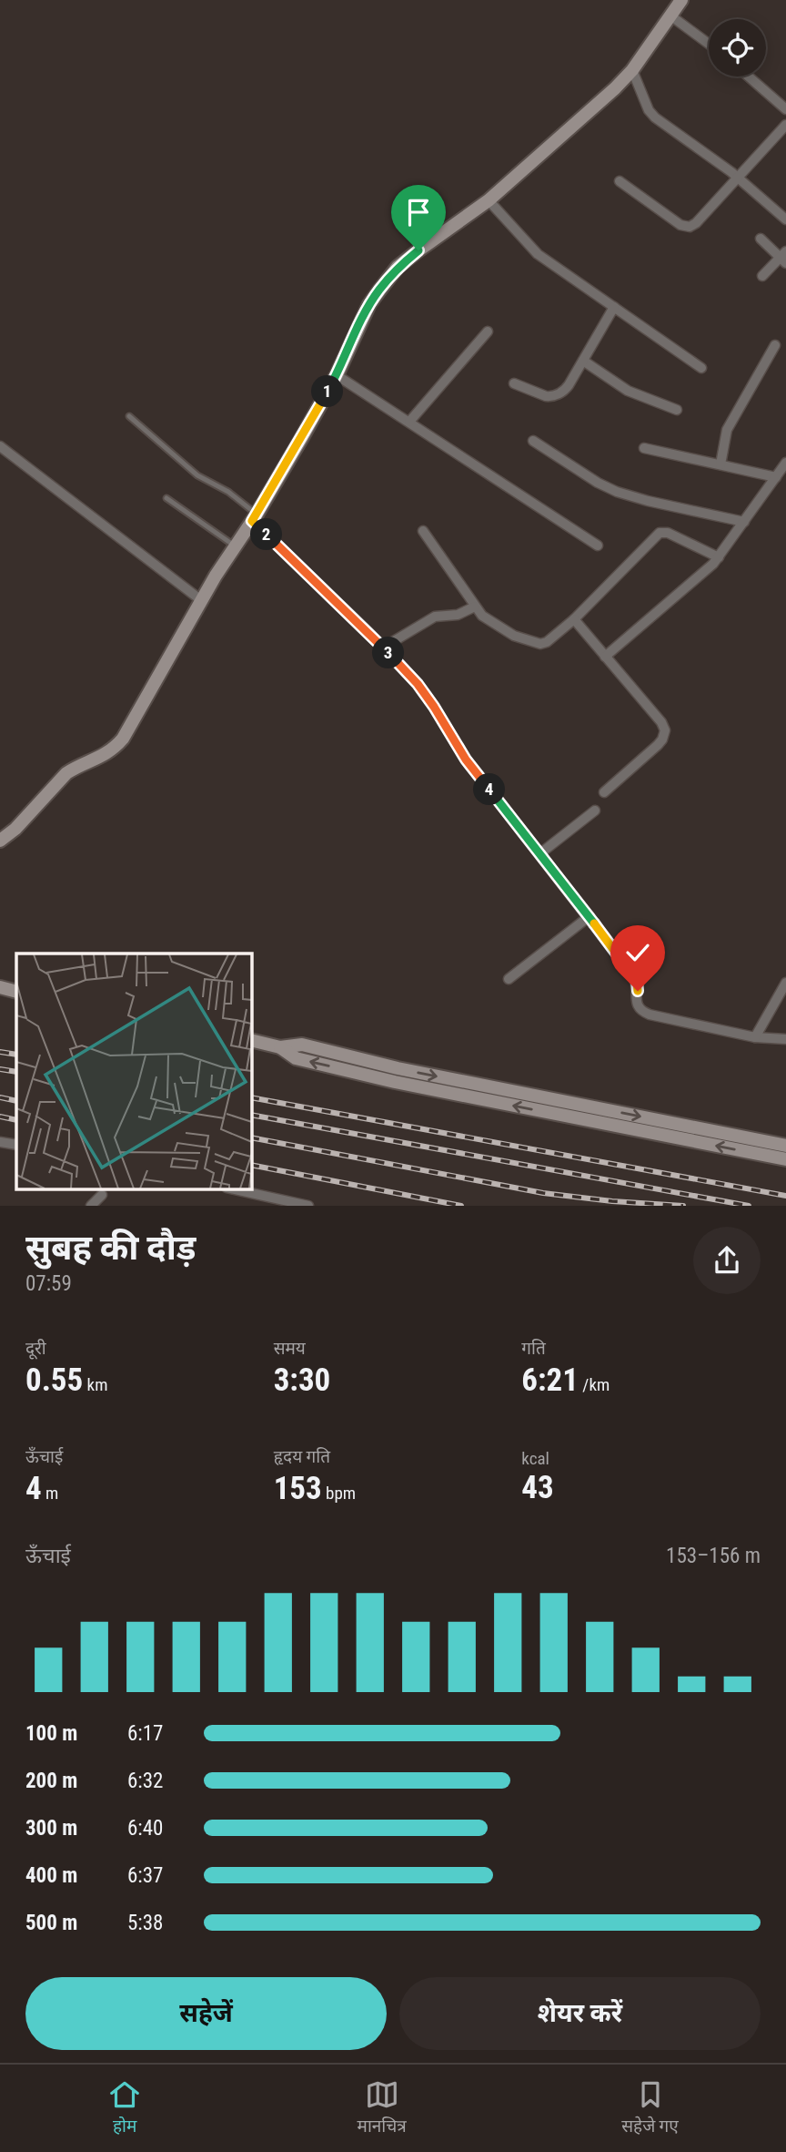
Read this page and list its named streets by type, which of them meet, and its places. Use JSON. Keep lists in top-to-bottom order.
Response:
{
  "page": {
    "pins": [
      "1",
      "2",
      "3",
      "4"
    ],
    "heading": ["सुबह की दौड़", "07:59"],
    "stats": [
      ["दूरी", "0.55 km"],
      ["समय", "3:30"],
      ["गति", "6:21 /km"],
      ["ऊँचाई", "4 m"],
      ["हृदय गति", "153 bpm"],
      ["kcal", "43"]
    ],
    "chart": ["ऊँचाई", "153–156 m"],
    "list": [
      {
        "name": "100 m",
        "note": "6:17"
      },
      {
        "name": "200 m",
        "note": "6:32"
      },
      {
        "name": "300 m",
        "note": "6:40"
      },
      {
        "name": "400 m",
        "note": "6:37"
      },
      {
        "name": "500 m",
        "note": "5:38"
      }
    ],
    "buttons": ["सहेजें", "शेयर करें"],
    "tabs": ["होम", "मानचित्र", "सहेजे गए"]
  }
}
